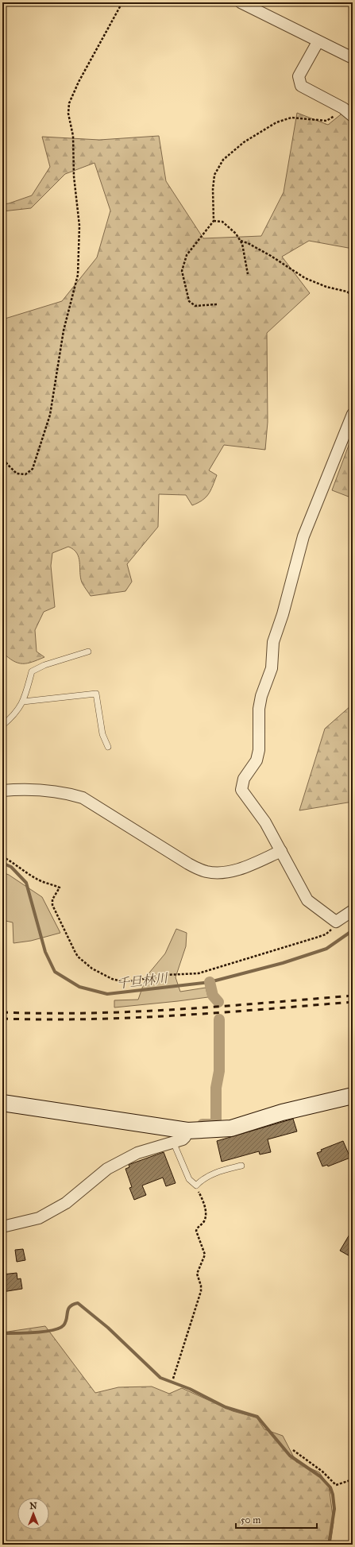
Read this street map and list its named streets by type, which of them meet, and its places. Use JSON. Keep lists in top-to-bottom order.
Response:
{
  "water": ["千旦林川"],
  "scale_bar": "50 m",
  "north": "top"
}
